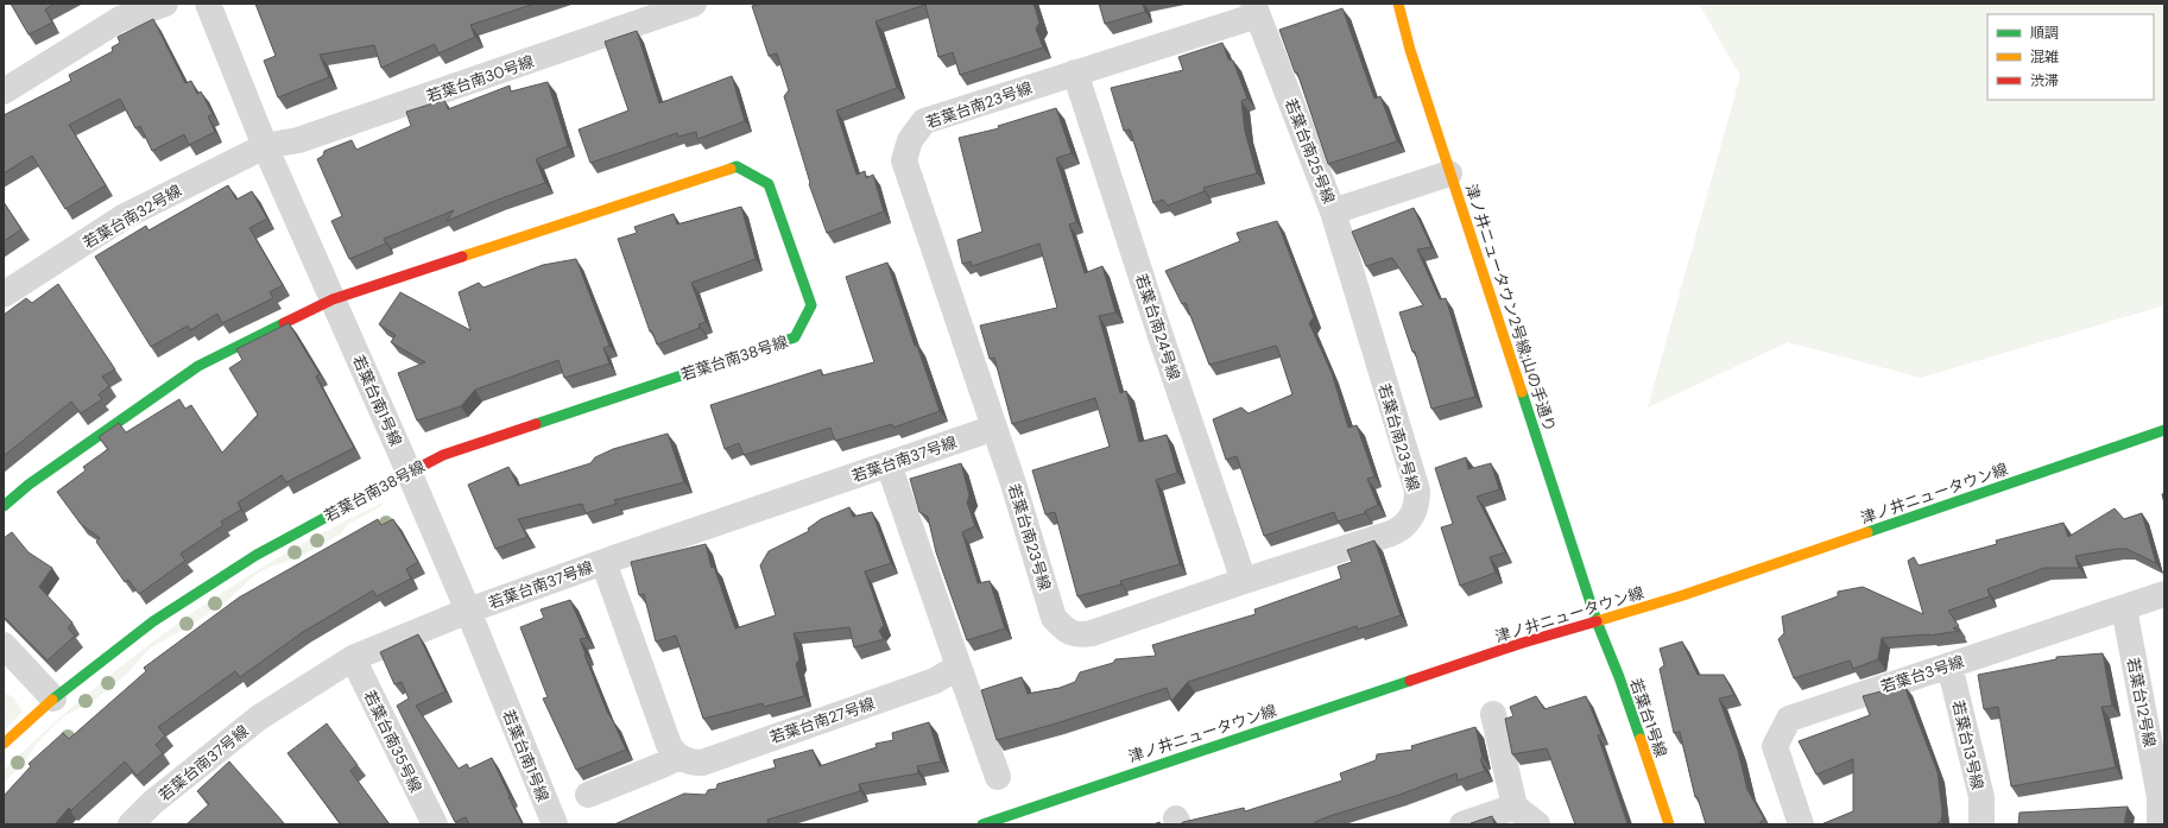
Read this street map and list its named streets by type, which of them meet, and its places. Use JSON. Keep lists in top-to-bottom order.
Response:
{
  "streets": {
    "street": [
      "若葉台南30号線",
      "若葉台南23号線",
      "若葉台南25号線",
      "若葉台南32号線",
      "津ノ井ニュータウン2号線;山の手通り",
      "若葉台南24号線",
      "若葉台南38号線",
      "若葉台南1号線",
      "若葉台南37号線",
      "津ノ井ニュータウン線",
      "若葉台3号線",
      "若葉台12号線",
      "若葉台1号線",
      "若葉台南27号線",
      "若葉台南35号線",
      "若葉台13号線"
    ]
  },
  "crossings": [
    ["若葉台南30号線", "若葉台南32号線"],
    ["若葉台南30号線", "若葉台南1号線"],
    ["若葉台南23号線", "若葉台南25号線"],
    ["若葉台南23号線", "若葉台南24号線"],
    ["若葉台南23号線", "若葉台南37号線"],
    ["若葉台南25号線", "津ノ井ニュータウン2号線;山の手通り"],
    ["若葉台南32号線", "若葉台南1号線"],
    ["津ノ井ニュータウン2号線;山の手通り", "津ノ井ニュータウン線"],
    ["津ノ井ニュータウン2号線;山の手通り", "若葉台1号線"],
    ["若葉台南38号線", "若葉台南1号線"],
    ["若葉台南1号線", "若葉台南37号線"],
    ["若葉台南37号線", "若葉台南35号線"],
    ["津ノ井ニュータウン線", "若葉台1号線"],
    ["若葉台3号線", "若葉台12号線"],
    ["若葉台3号線", "若葉台13号線"]
  ],
  "legend": ["順調", "混雑", "渋滞"]
}
